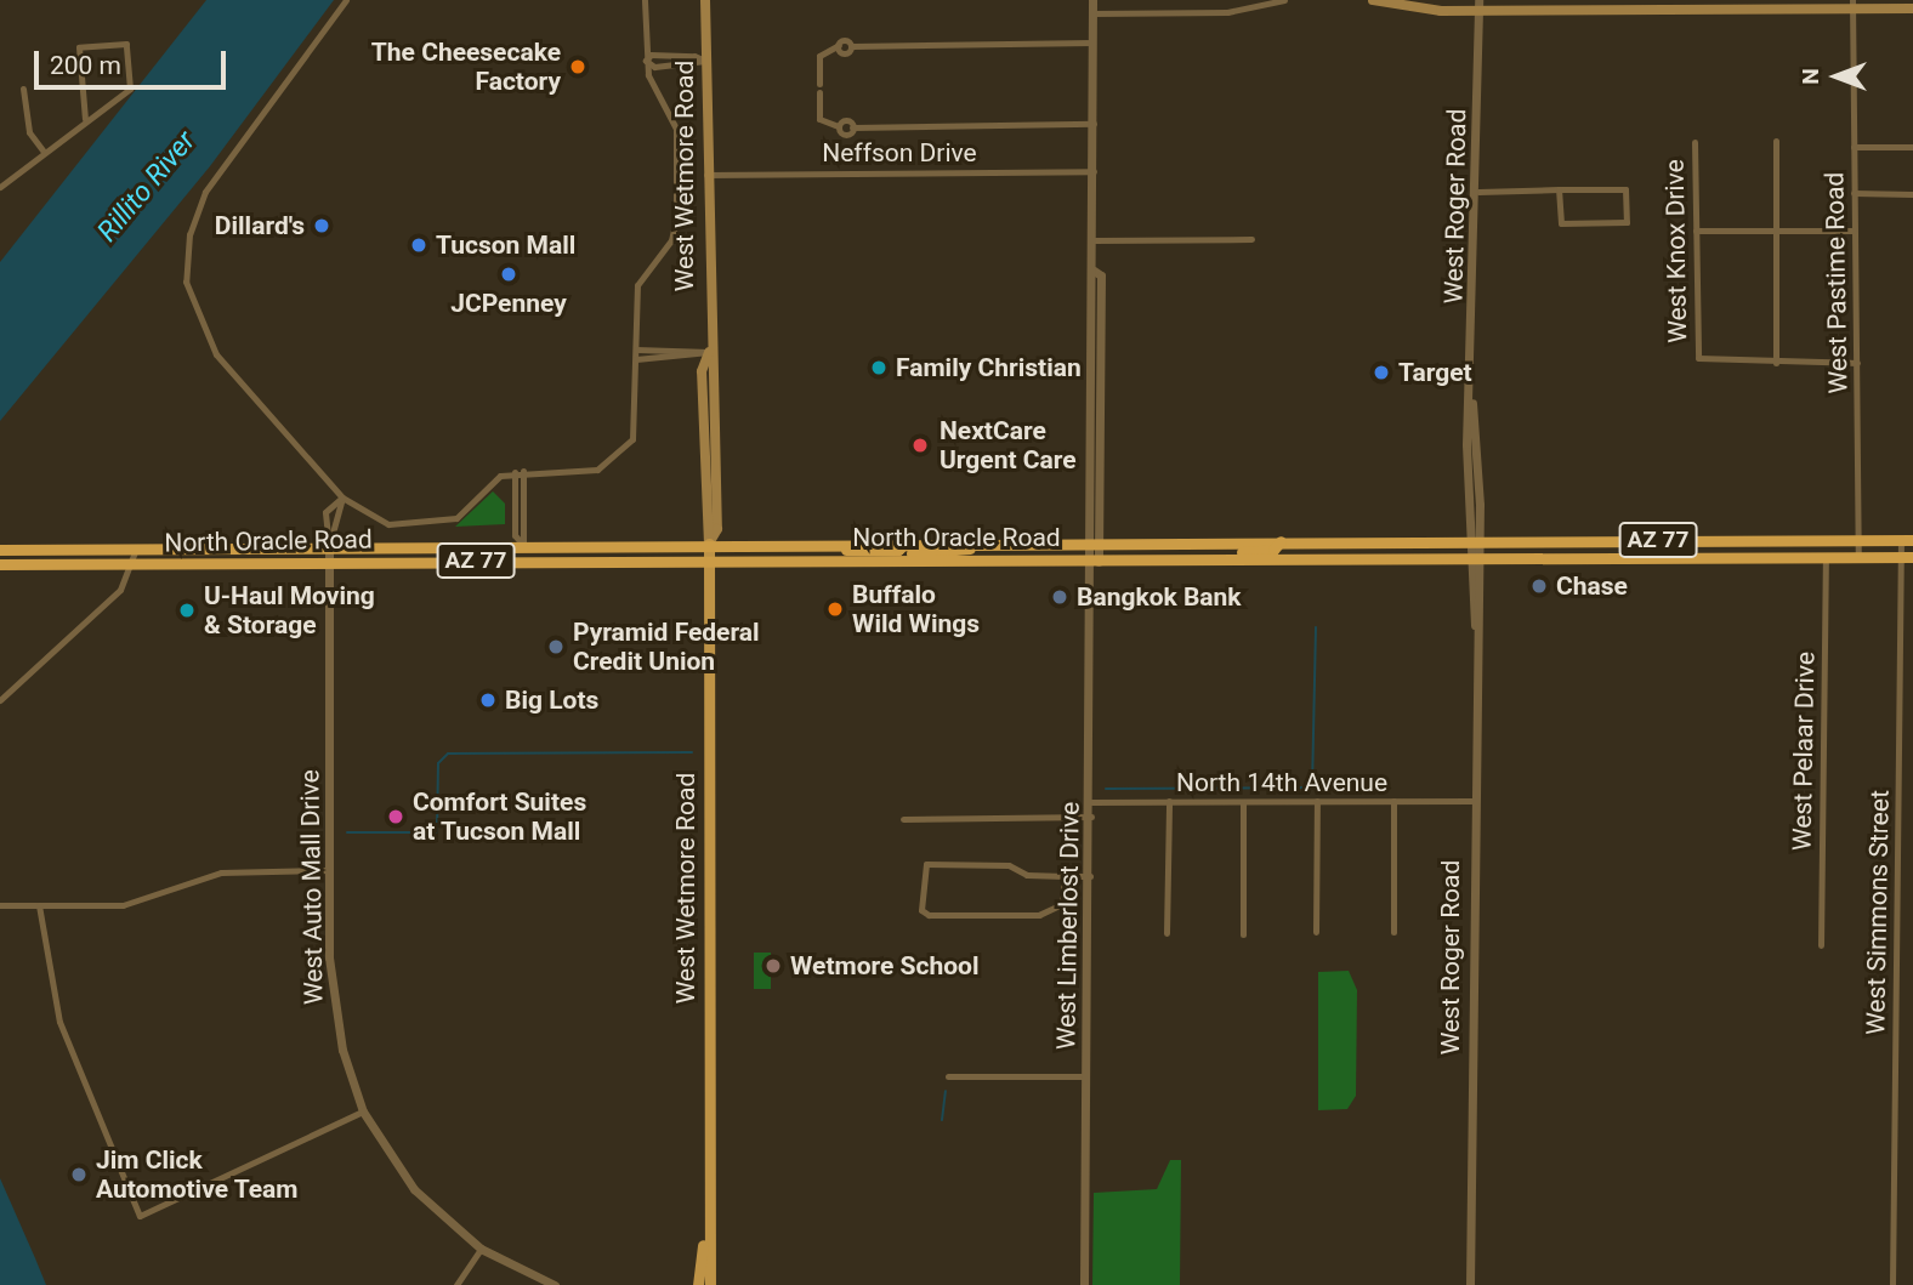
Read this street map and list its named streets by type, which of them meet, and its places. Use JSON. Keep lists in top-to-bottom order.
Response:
{
  "streets": {
    "highway": ["North Oracle Road", "AZ 77"],
    "main road": ["West Wetmore Road"],
    "street": [
      "Neffson Drive",
      "West Roger Road",
      "West Knox Drive",
      "West Pastime Road",
      "West Pelaar Drive",
      "North 14th Avenue",
      "West Auto Mall Drive",
      "West Simmons Street",
      "West Limberlost Drive"
    ]
  },
  "crossings": [
    ["Neffson Drive", "West Wetmore Road"],
    ["Neffson Drive", "West Limberlost Drive"],
    ["West Wetmore Road", "North Oracle Road"],
    ["West Roger Road", "North Oracle Road"],
    ["West Roger Road", "North 14th Avenue"],
    ["West Pastime Road", "North Oracle Road"],
    ["North Oracle Road", "West Pelaar Drive"],
    ["North Oracle Road", "West Auto Mall Drive"],
    ["North Oracle Road", "West Simmons Street"],
    ["North Oracle Road", "West Limberlost Drive"],
    ["North 14th Avenue", "West Limberlost Drive"]
  ],
  "water": ["Rillito River"],
  "places": [
    "The Cheesecake Factory",
    "Dillard's",
    "Tucson Mall",
    "JCPenney",
    "Family Christian",
    "Target",
    "NextCare Urgent Care",
    "Chase",
    "Bangkok Bank",
    "Buffalo Wild Wings",
    "U-Haul Moving & Storage",
    "Pyramid Federal Credit Union",
    "Big Lots",
    "Comfort Suites at Tucson Mall",
    "Wetmore School",
    "Jim Click Automotive Team"
  ],
  "scale_bar": "200 m",
  "north": "left"
}
